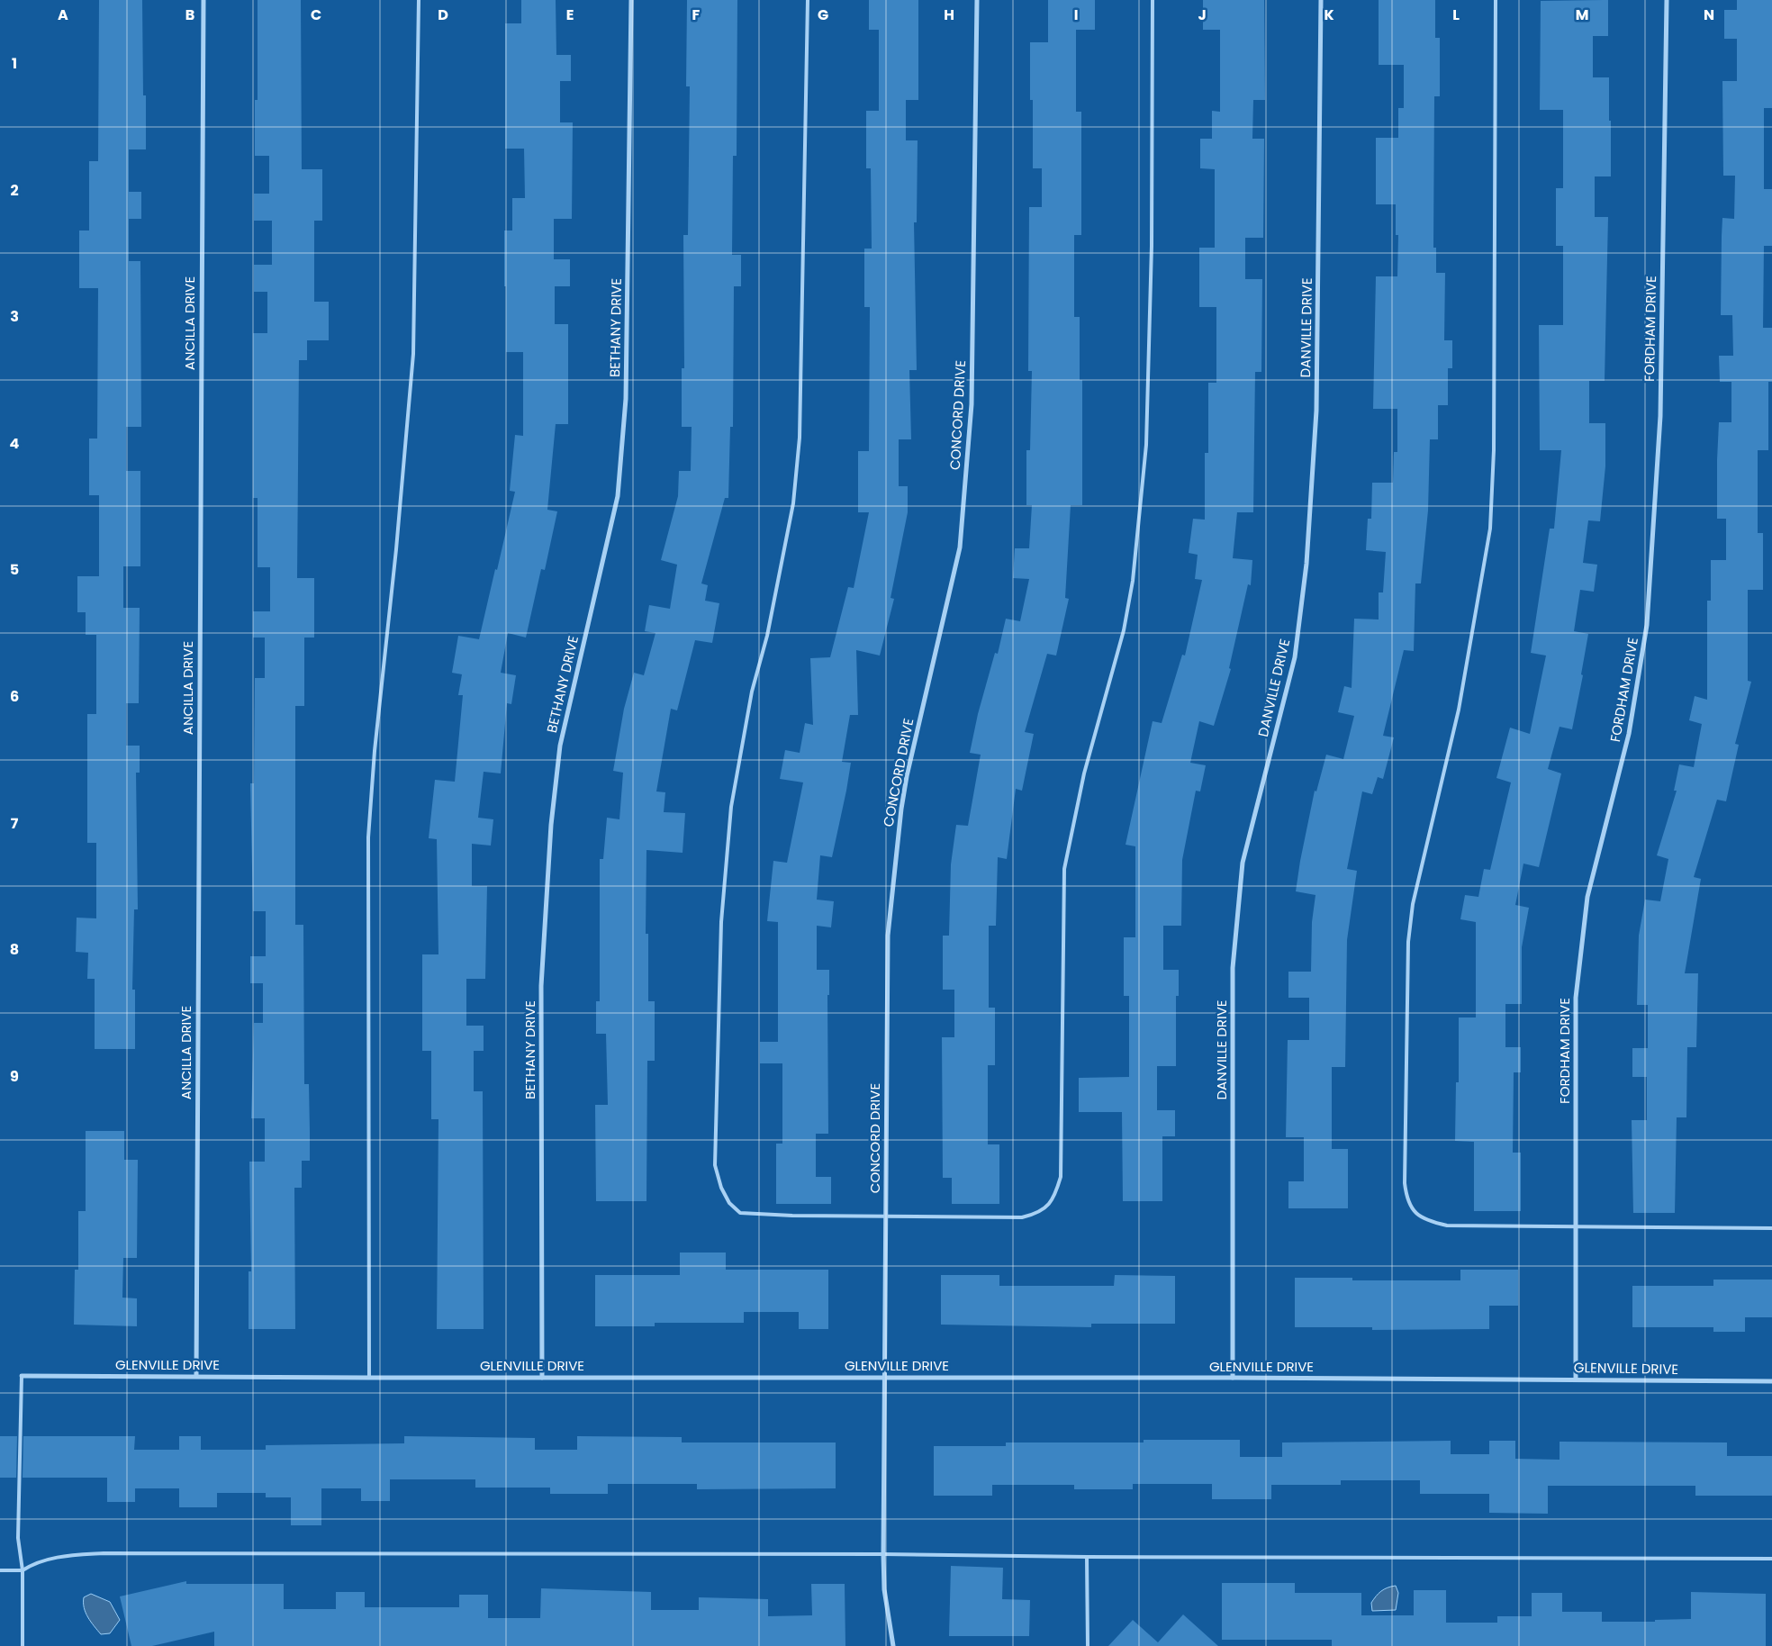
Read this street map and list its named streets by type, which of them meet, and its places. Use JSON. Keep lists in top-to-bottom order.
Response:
{
  "streets": {
    "street": [
      "ANCILLA DRIVE",
      "BETHANY DRIVE",
      "DANVILLE DRIVE",
      "FORDHAM DRIVE",
      "CONCORD DRIVE",
      "GLENVILLE DRIVE"
    ]
  },
  "crossings": [
    ["ANCILLA DRIVE", "GLENVILLE DRIVE"],
    ["BETHANY DRIVE", "GLENVILLE DRIVE"],
    ["DANVILLE DRIVE", "GLENVILLE DRIVE"],
    ["FORDHAM DRIVE", "GLENVILLE DRIVE"],
    ["CONCORD DRIVE", "GLENVILLE DRIVE"]
  ],
  "grid": {
    "columns": [
      "A",
      "B",
      "C",
      "D",
      "E",
      "F",
      "G",
      "H",
      "I",
      "J",
      "K",
      "L",
      "M",
      "N"
    ],
    "rows": [
      "1",
      "2",
      "3",
      "4",
      "5",
      "6",
      "7",
      "8",
      "9"
    ]
  }
}
